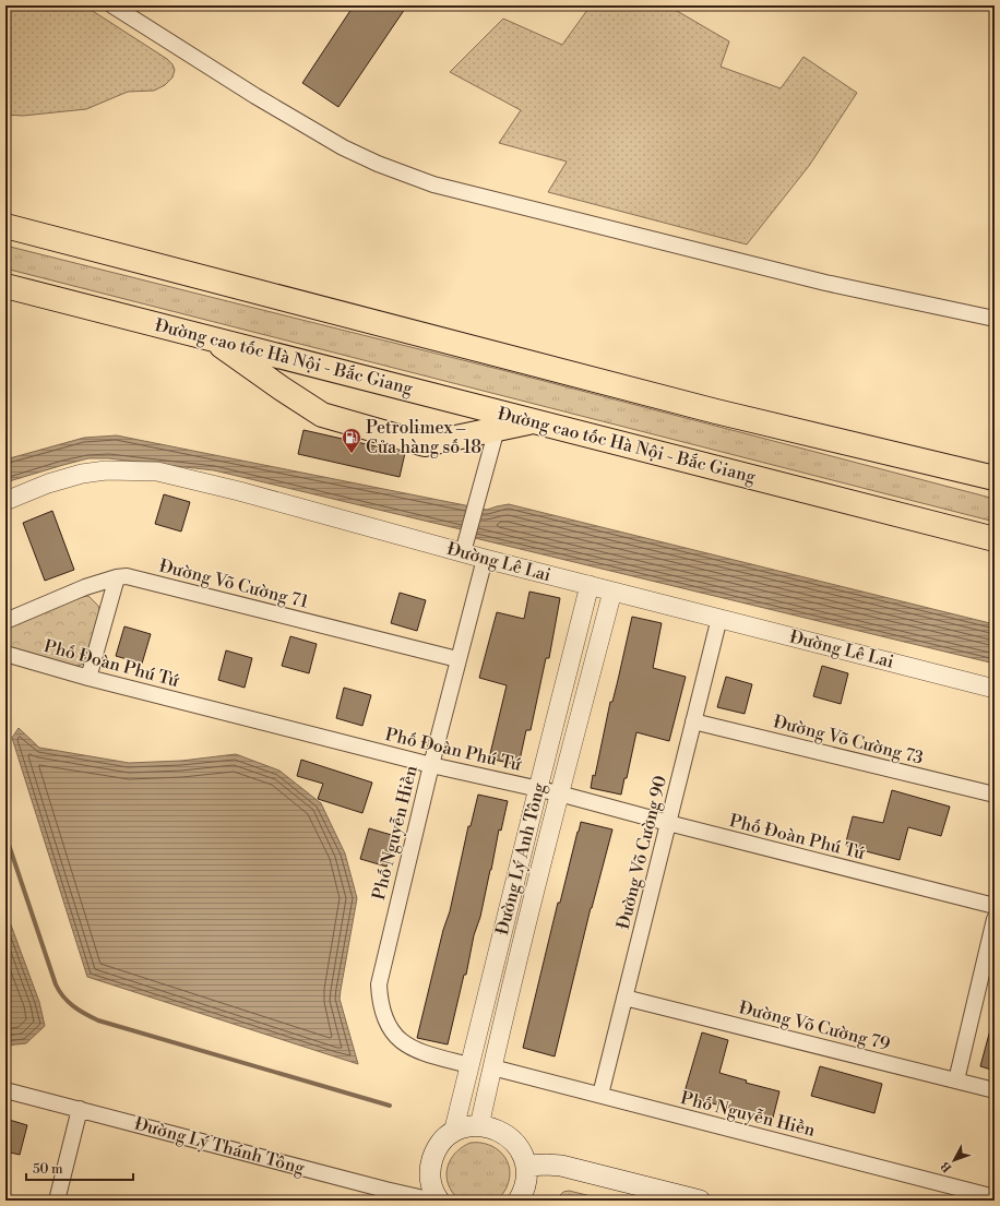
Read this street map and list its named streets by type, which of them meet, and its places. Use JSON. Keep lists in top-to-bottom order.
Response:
{
  "streets": {
    "highway": ["Đường cao tốc Hà Nội - Bắc Giang"],
    "street": [
      "Đường Lê Lai",
      "Đường Võ Cường 71",
      "Phố Đoàn Phú Tứ",
      "Đường Võ Cường 73",
      "Phố Nguyễn Hiền",
      "Đường Võ Cường 90",
      "Đường Lý Anh Tông",
      "Đường Võ Cường 79",
      "Đường Lý Thánh Tông"
    ]
  },
  "crossings": [
    ["Đường Lê Lai", "Phố Nguyễn Hiền"],
    ["Đường Lê Lai", "Đường Võ Cường 90"],
    ["Đường Lê Lai", "Đường Lý Anh Tông"],
    ["Đường Võ Cường 71", "Phố Nguyễn Hiền"],
    ["Phố Đoàn Phú Tứ", "Phố Nguyễn Hiền"],
    ["Phố Đoàn Phú Tứ", "Đường Võ Cường 90"],
    ["Phố Đoàn Phú Tứ", "Đường Lý Anh Tông"],
    ["Đường Võ Cường 73", "Đường Võ Cường 90"],
    ["Phố Nguyễn Hiền", "Đường Võ Cường 90"],
    ["Phố Nguyễn Hiền", "Đường Lý Anh Tông"],
    ["Đường Võ Cường 90", "Đường Võ Cường 79"]
  ],
  "places": {
    "fuel station": ["Petrolimex – Cửa hàng số 18"]
  },
  "scale_bar": "50 m",
  "north": "bottom left"
}
